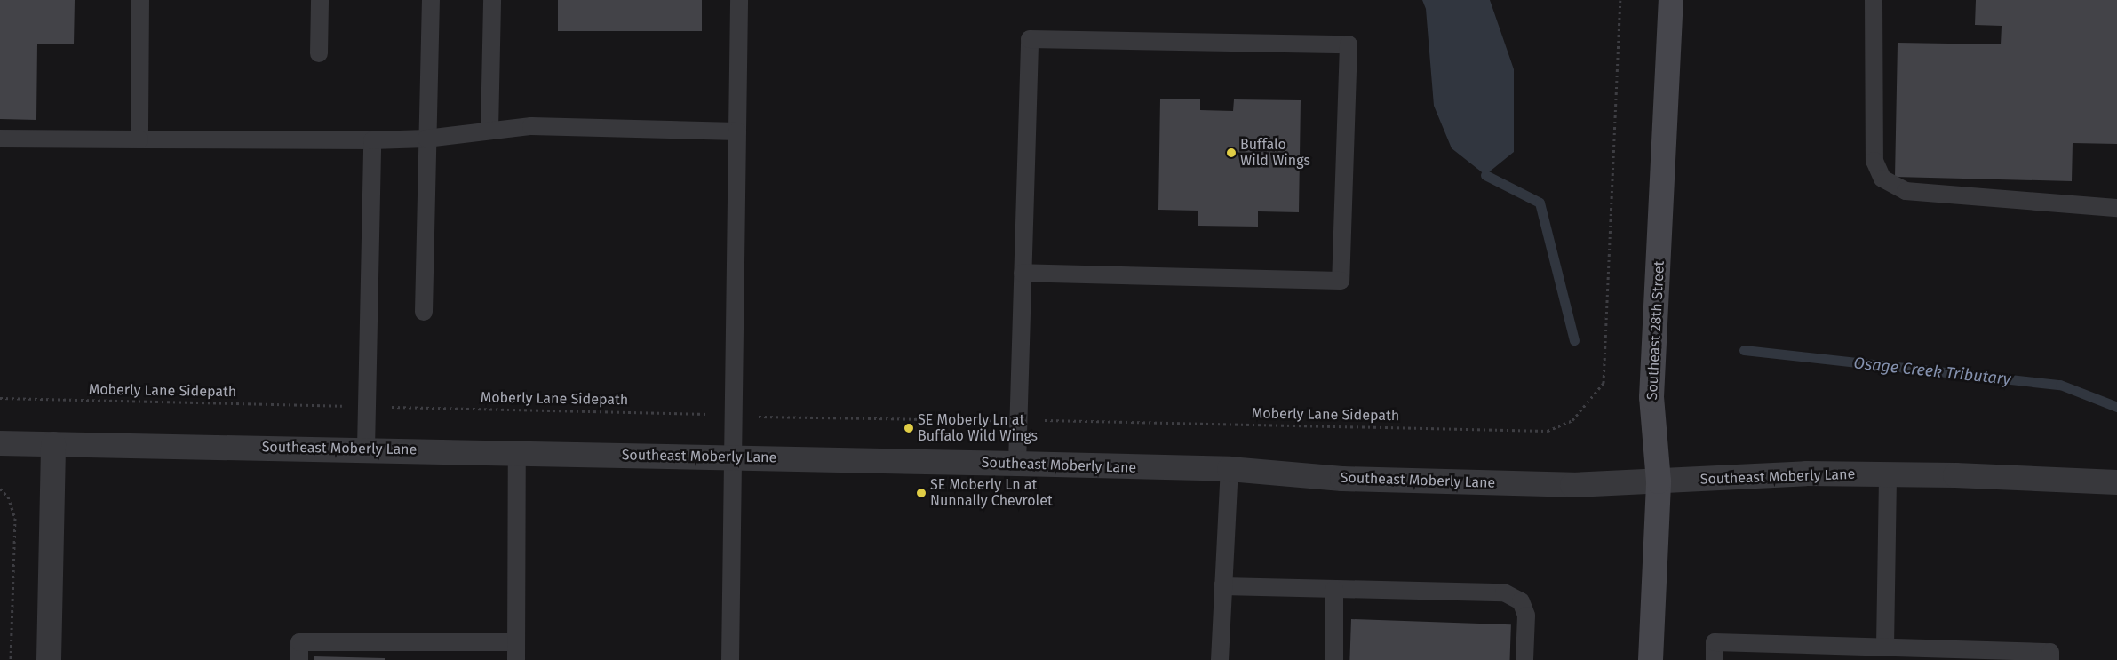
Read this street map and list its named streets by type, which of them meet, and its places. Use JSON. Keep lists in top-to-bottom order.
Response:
{
  "streets": {
    "main road": ["Southeast 28th Street"],
    "street": ["Southeast Moberly Lane"],
    "path": ["Moberly Lane Sidepath"]
  },
  "crossings": [
    ["Southeast 28th Street", "Southeast Moberly Lane"]
  ],
  "water": ["Osage Creek Tributary"],
  "places": ["Buffalo Wild Wings", "SE Moberly Ln at Buffalo Wild Wings", "SE Moberly Ln at Nunnally Chevrolet"]
}
